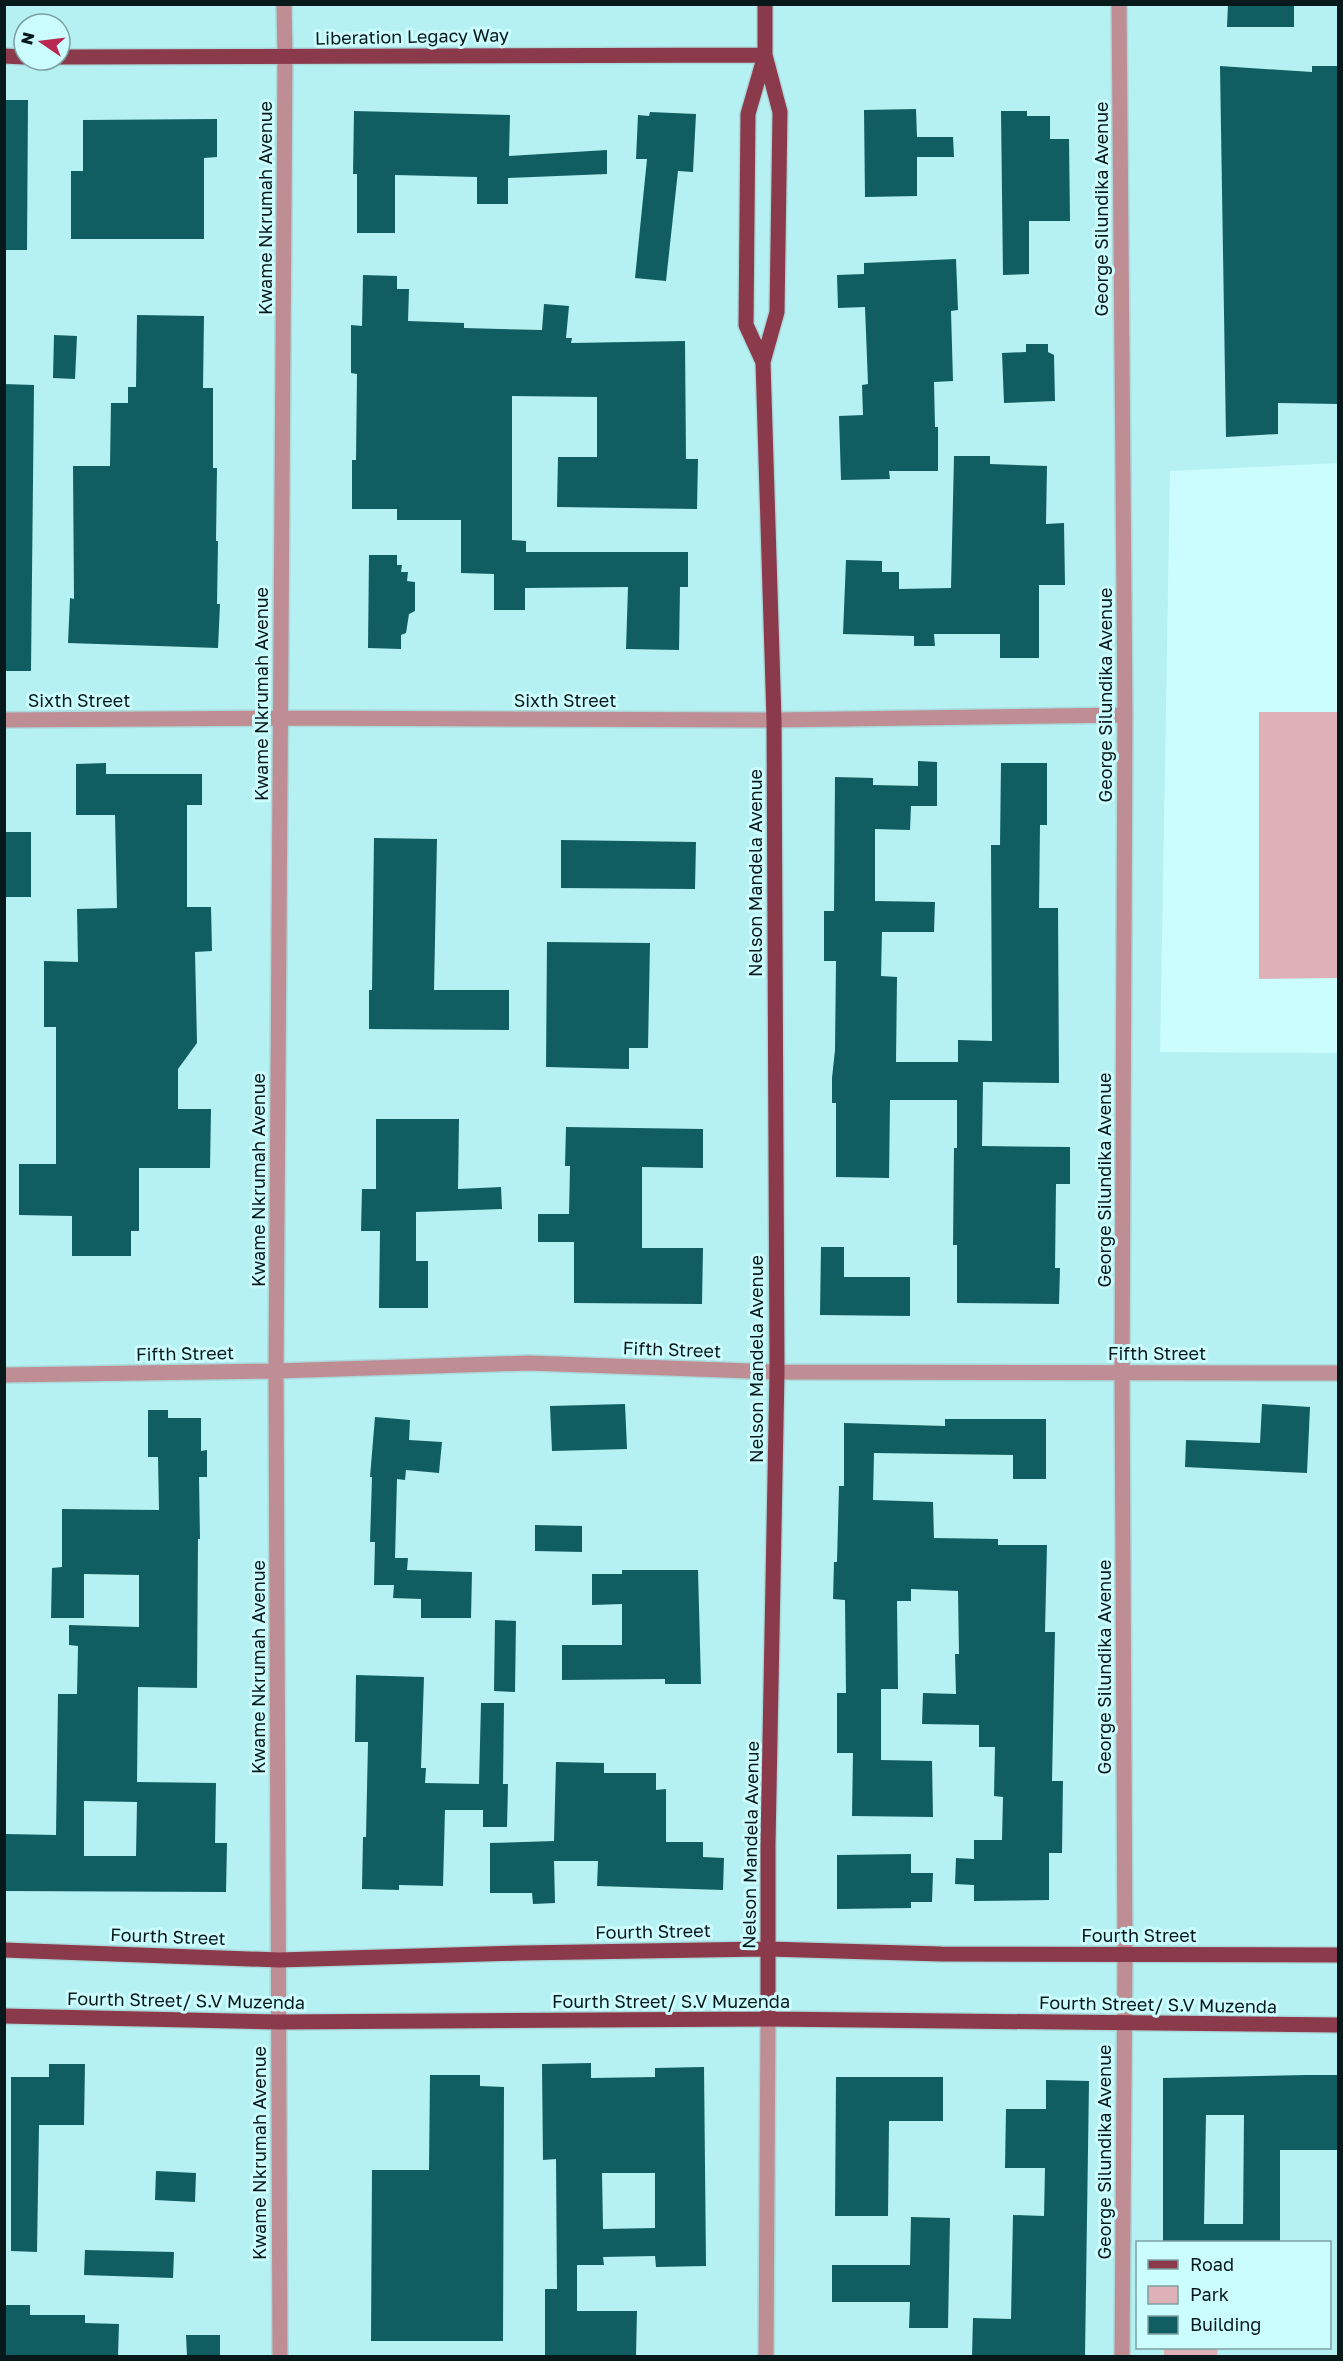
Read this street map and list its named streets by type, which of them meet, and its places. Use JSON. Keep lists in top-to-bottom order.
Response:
{
  "streets": {
    "main road": [
      "Liberation Legacy Way",
      "Nelson Mandela Avenue",
      "Fourth Street",
      "Fourth Street/ S.V Muzenda"
    ],
    "street": [
      "Kwame Nkrumah Avenue",
      "George Silundika Avenue",
      "Sixth Street",
      "Fifth Street"
    ]
  },
  "crossings": [
    ["Liberation Legacy Way", "Kwame Nkrumah Avenue"],
    ["Liberation Legacy Way", "Nelson Mandela Avenue"],
    ["Kwame Nkrumah Avenue", "Sixth Street"],
    ["Kwame Nkrumah Avenue", "Fifth Street"],
    ["Kwame Nkrumah Avenue", "Fourth Street"],
    ["Kwame Nkrumah Avenue", "Fourth Street/ S.V Muzenda"],
    ["George Silundika Avenue", "Sixth Street"],
    ["George Silundika Avenue", "Fifth Street"],
    ["George Silundika Avenue", "Fourth Street"],
    ["George Silundika Avenue", "Fourth Street/ S.V Muzenda"],
    ["Sixth Street", "Nelson Mandela Avenue"],
    ["Nelson Mandela Avenue", "Fifth Street"],
    ["Nelson Mandela Avenue", "Fourth Street"],
    ["Nelson Mandela Avenue", "Fourth Street/ S.V Muzenda"]
  ],
  "legend": ["Road", "Park", "Building"],
  "north": "left"
}
